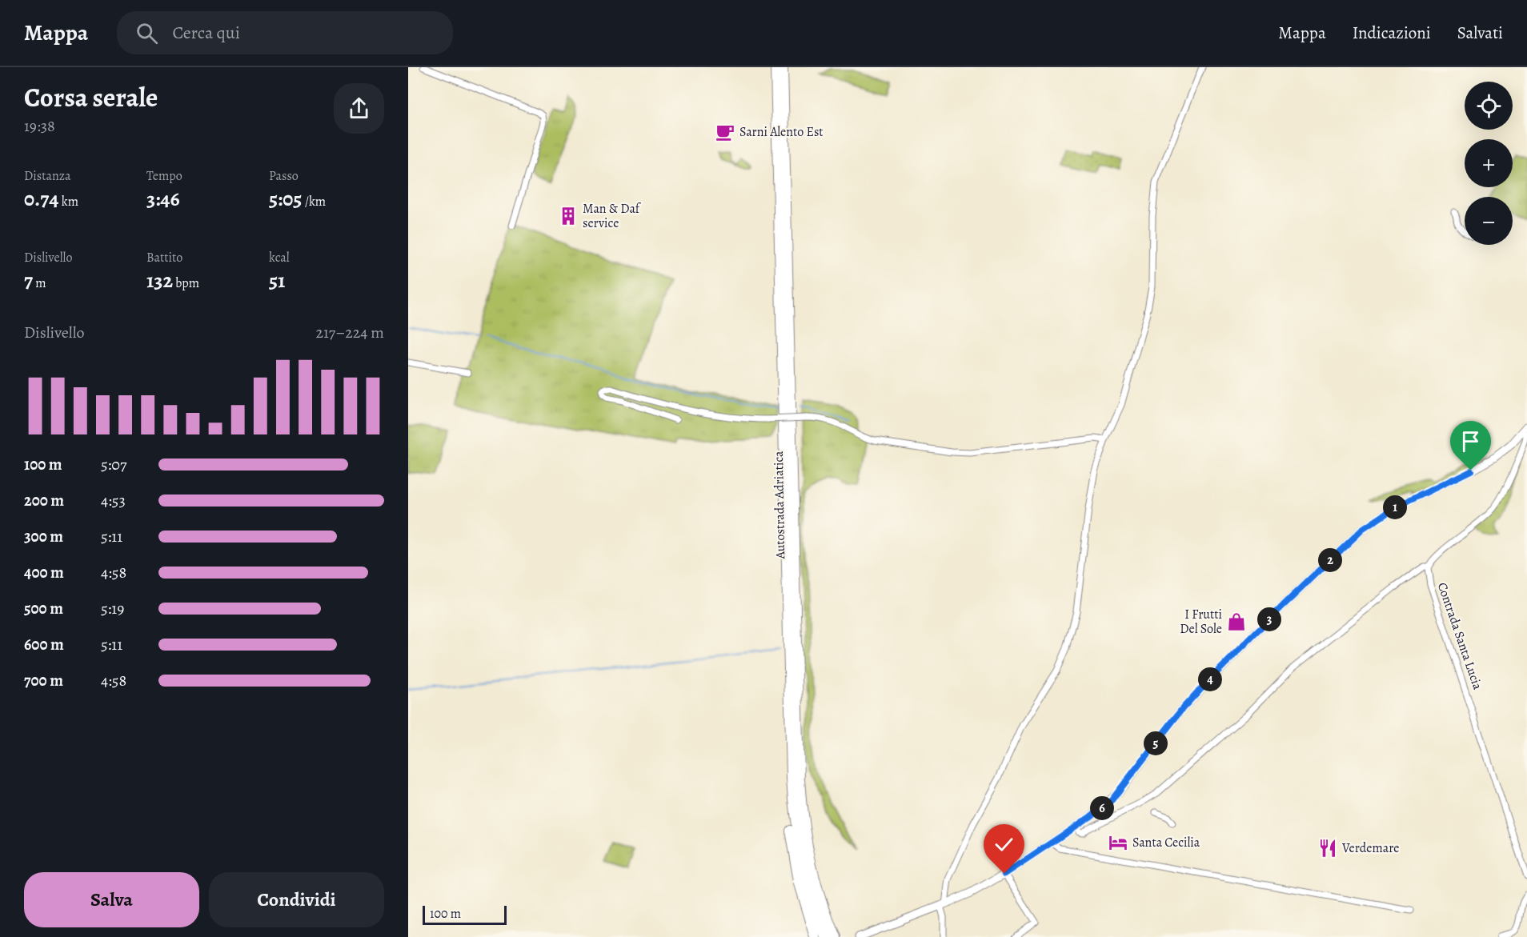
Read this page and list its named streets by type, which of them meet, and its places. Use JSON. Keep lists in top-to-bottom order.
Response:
{
  "streets": {
    "highway": ["Autostrada Adriatica"],
    "street": ["Contrada Santa Lucia"]
  },
  "places": {
    "cafe": ["Sarni Alento Est"],
    "building": ["Man & Daf service"],
    "shop": ["I Frutti Del Sole"],
    "hotel": ["Santa Cecilia"],
    "restaurant": ["Verdemare"]
  },
  "scale_bar": "100 m",
  "page": {
    "header": "Mappa",
    "search": "Cerca qui",
    "nav": ["Mappa", "Indicazioni", "Salvati"],
    "heading": ["Corsa serale", "19:38"],
    "map_buttons": ["+", "−"],
    "stats": [
      ["Distanza", "0.74 km"],
      ["Tempo", "3:46"],
      ["Passo", "5:05 /km"],
      ["Dislivello", "7 m"],
      ["Battito", "132 bpm"],
      ["kcal", "51"]
    ],
    "chart": ["Dislivello", "217–224 m"],
    "list": [
      {
        "name": "100 m",
        "note": "5:07"
      },
      {
        "name": "200 m",
        "note": "4:53"
      },
      {
        "name": "300 m",
        "note": "5:11"
      },
      {
        "name": "400 m",
        "note": "4:58"
      },
      {
        "name": "500 m",
        "note": "5:19"
      },
      {
        "name": "600 m",
        "note": "5:11"
      },
      {
        "name": "700 m",
        "note": "4:58"
      }
    ],
    "pins": [
      "1",
      "2",
      "3",
      "4",
      "5",
      "6"
    ],
    "buttons": ["Salva", "Condividi"],
    "scale": "100 m"
  }
}
